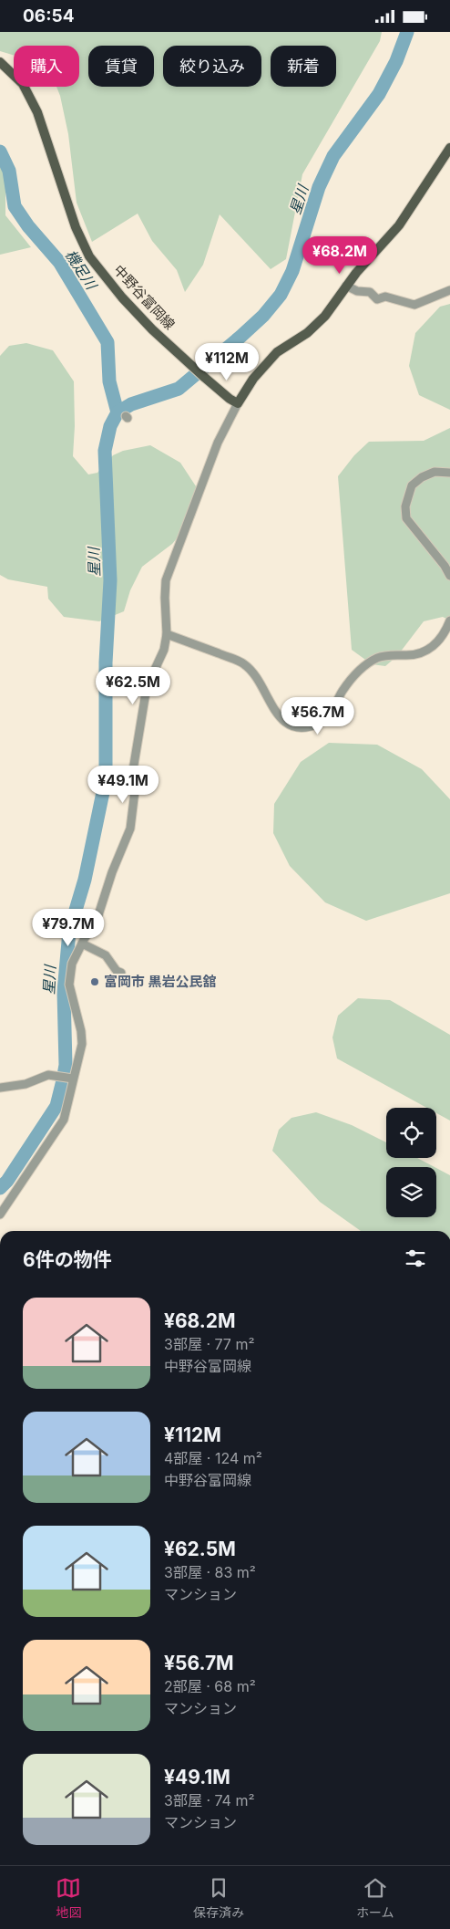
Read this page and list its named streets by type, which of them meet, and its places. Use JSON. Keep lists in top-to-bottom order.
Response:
{
  "streets": {
    "main road": ["中野谷富岡線"]
  },
  "water": ["星川", "機足川"],
  "places": ["富岡市 黒岩公民舘"],
  "page": {
    "status": "06:54",
    "chip": [
      "購入",
      "賃貸",
      "絞り込み",
      "新着"
    ],
    "price": [
      "¥68.2M",
      "¥112M",
      "¥62.5M",
      "¥56.7M",
      "¥49.1M",
      "¥79.7M"
    ],
    "heading": "6件の物件",
    "list": [
      {
        "name": "¥68.2M",
        "note": "3部屋 · 77 m² · 中野谷富岡線"
      },
      {
        "name": "¥112M",
        "note": "4部屋 · 124 m² · 中野谷富岡線"
      },
      {
        "name": "¥62.5M",
        "note": "3部屋 · 83 m² · マンション"
      },
      {
        "name": "¥56.7M",
        "note": "2部屋 · 68 m² · マンション"
      },
      {
        "name": "¥49.1M",
        "note": "3部屋 · 74 m² · マンション"
      }
    ],
    "tabs": ["地図", "保存済み", "ホーム"]
  }
}
